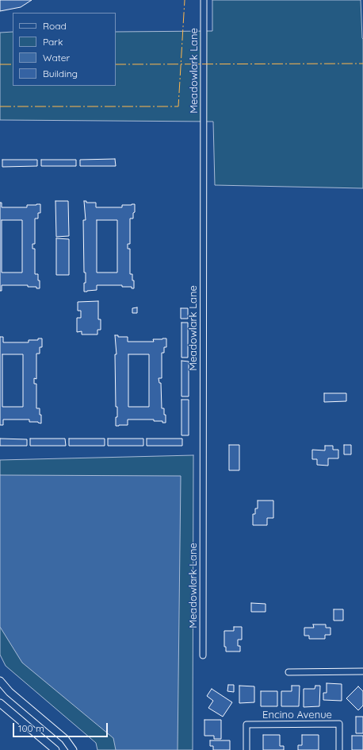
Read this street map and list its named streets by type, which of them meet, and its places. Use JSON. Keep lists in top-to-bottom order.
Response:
{
  "streets": {
    "street": ["Meadowlark Lane", "Encino Avenue"]
  },
  "legend": [
    "Road",
    "Park",
    "Water",
    "Building"
  ],
  "scale_bar": "100 m"
}
